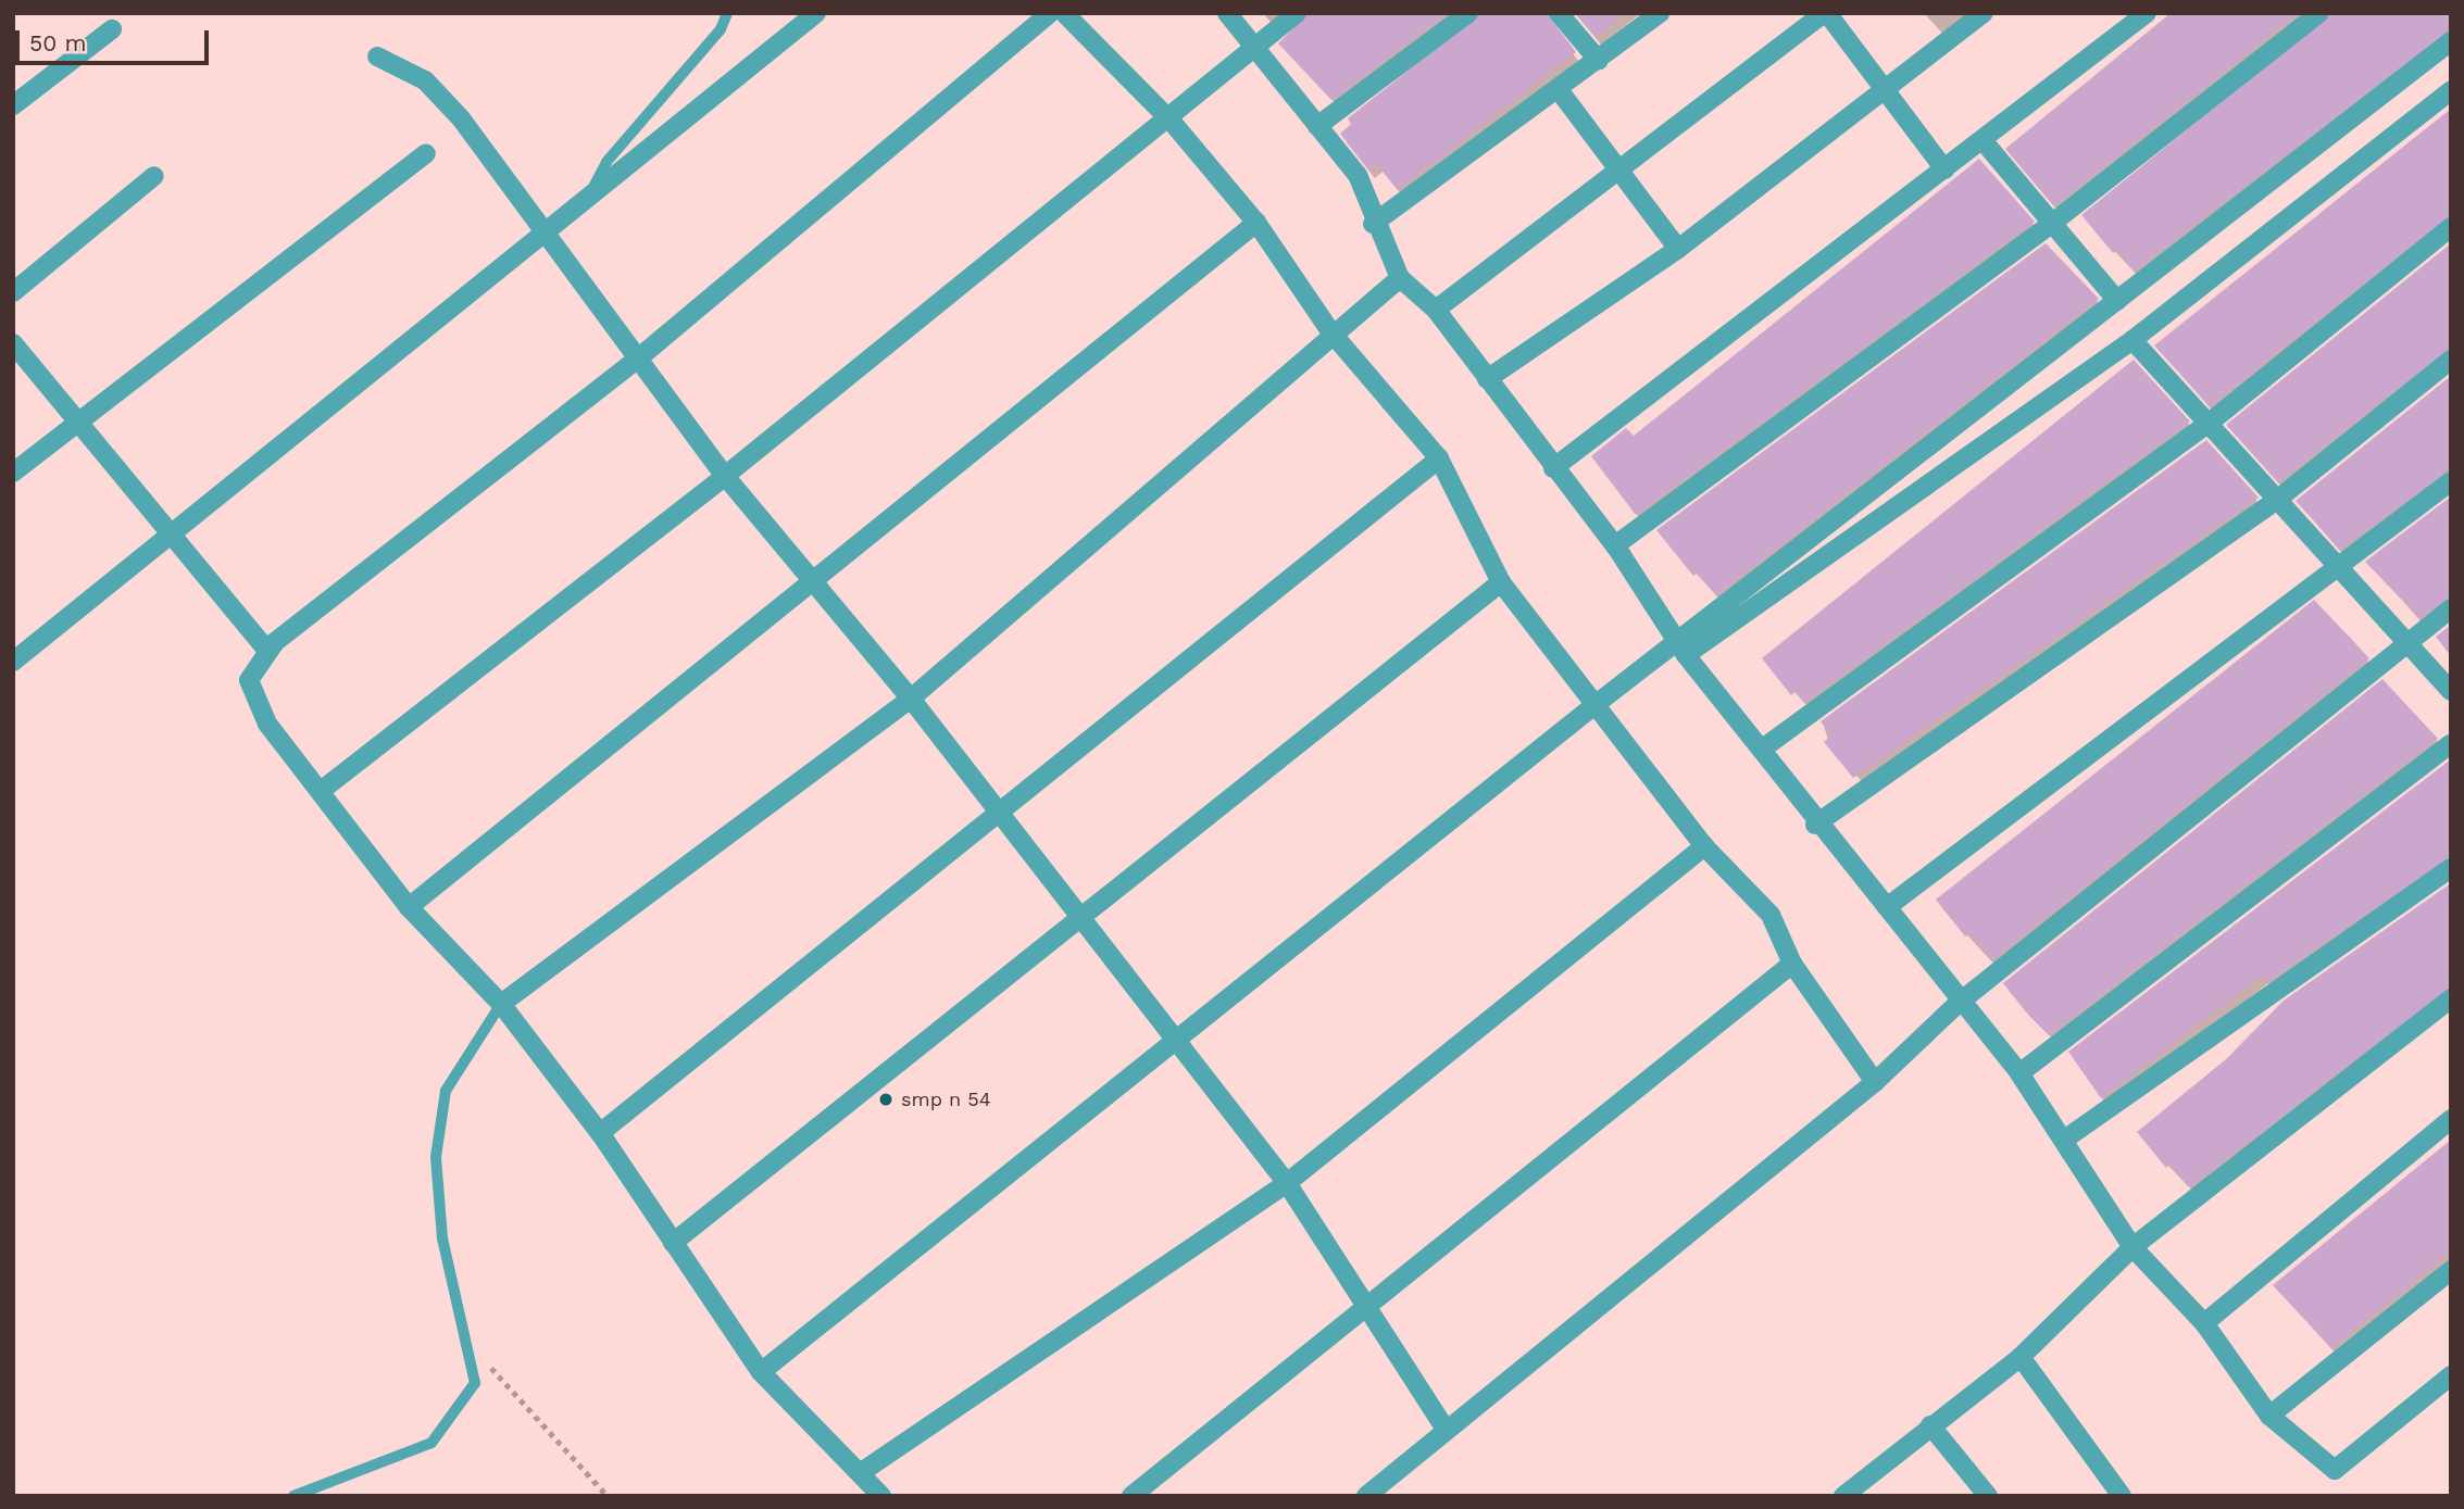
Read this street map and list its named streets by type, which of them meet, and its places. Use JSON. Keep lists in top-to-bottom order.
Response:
{
  "places": ["smp n 54"],
  "scale_bar": "50 m"
}
